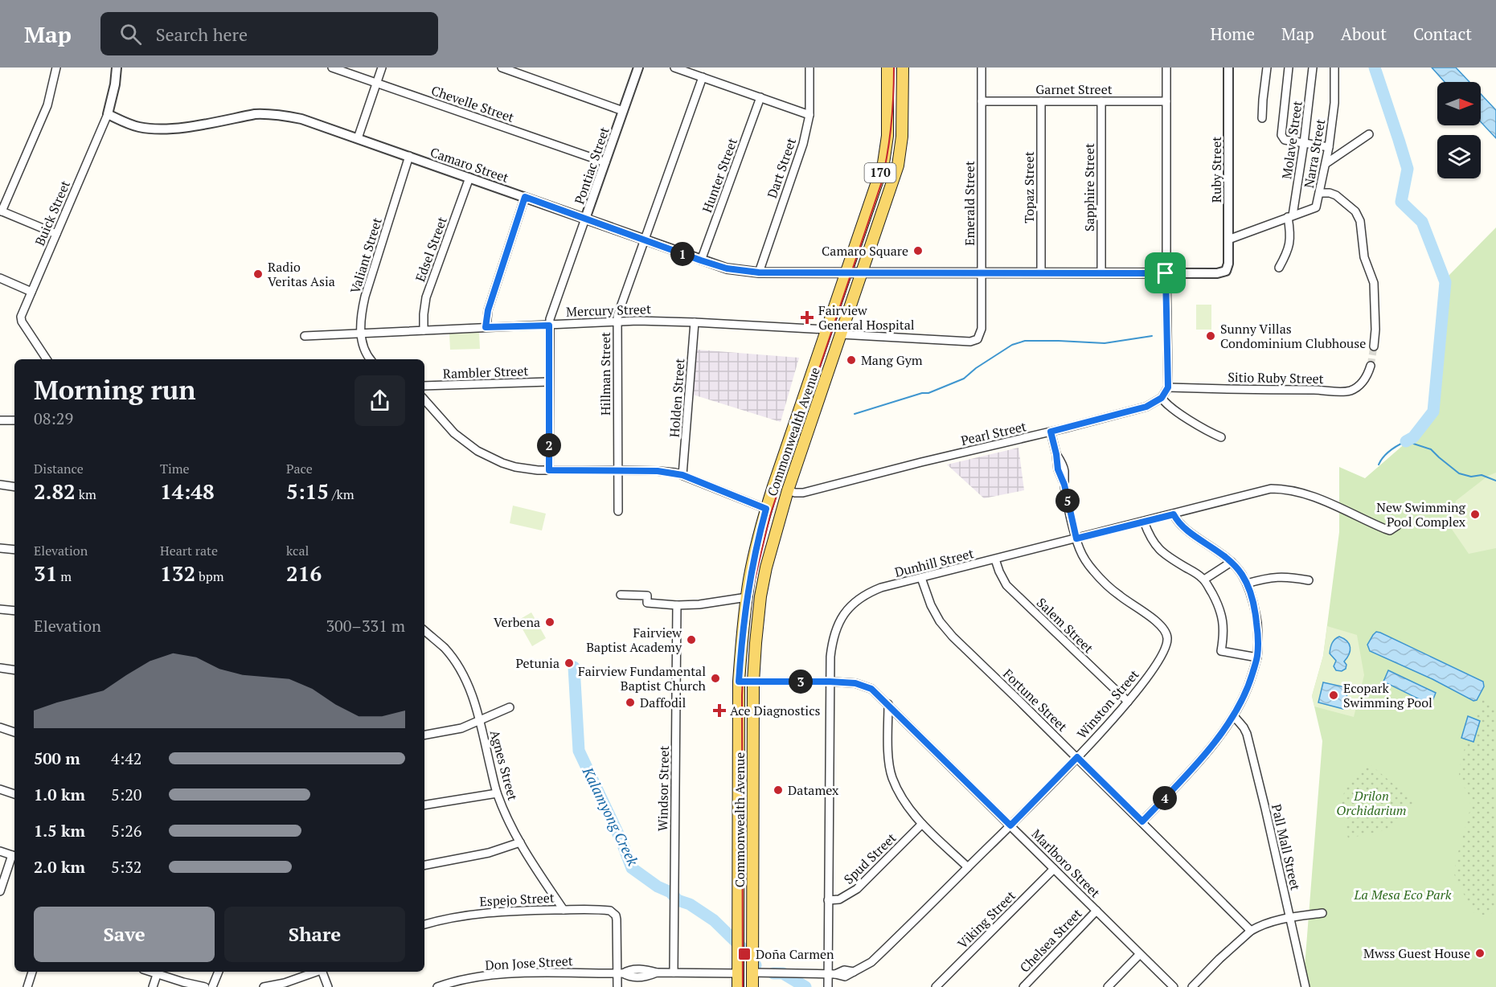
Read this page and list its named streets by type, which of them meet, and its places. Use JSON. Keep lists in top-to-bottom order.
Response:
{
  "streets": {
    "main road": ["170", "Commonwealth Avenue"],
    "street": [
      "Garnet Street",
      "Chevelle Street",
      "Molave Street",
      "Narra Street",
      "Camaro Street",
      "Pontiac Street",
      "Dart Street",
      "Ruby Street",
      "Hunter Street",
      "Topaz Street",
      "Sapphire Street",
      "Emerald Street",
      "Buick Street",
      "Edsel Street",
      "Valiant Street",
      "Mercury Street",
      "Rambler Street",
      "Hillman Street",
      "Sitio Ruby Street",
      "Holden Street",
      "Pearl Street",
      "Dunhill Street",
      "Salem Street",
      "Fortune Street",
      "Winston Street",
      "Agnes Street",
      "Windsor Street",
      "Pall Mall Street",
      "Spud Street",
      "Marlboro Street",
      "Espejo Street",
      "Viking Street",
      "Chelsea Street",
      "Don Jose Street"
    ]
  },
  "crossings": [
    ["Garnet Street", "Topaz Street"],
    ["Garnet Street", "Sapphire Street"],
    ["Garnet Street", "Emerald Street"],
    ["Chevelle Street", "Pontiac Street"],
    ["Molave Street", "Narra Street"],
    ["Narra Street", "Ruby Street"],
    ["Camaro Street", "Pontiac Street"],
    ["Camaro Street", "Dart Street"],
    ["Camaro Street", "Ruby Street"],
    ["Camaro Street", "Hunter Street"],
    ["Camaro Street", "Topaz Street"],
    ["Camaro Street", "Sapphire Street"],
    ["Camaro Street", "Emerald Street"],
    ["Camaro Street", "Buick Street"],
    ["Camaro Street", "Edsel Street"],
    ["Camaro Street", "Valiant Street"],
    ["Camaro Street", "Hillman Street"],
    ["Camaro Street", "Commonwealth Avenue"],
    ["Pontiac Street", "Mercury Street"],
    ["Pontiac Street", "Rambler Street"],
    ["Emerald Street", "Commonwealth Avenue"],
    ["Edsel Street", "Mercury Street"],
    ["Valiant Street", "Mercury Street"],
    ["Mercury Street", "Hillman Street"],
    ["Mercury Street", "Holden Street"],
    ["Mercury Street", "Commonwealth Avenue"],
    ["Commonwealth Avenue", "Pearl Street"],
    ["Commonwealth Avenue", "Winston Street"],
    ["Commonwealth Avenue", "Marlboro Street"],
    ["Commonwealth Avenue", "Don Jose Street"],
    ["Pearl Street", "Winston Street"],
    ["Dunhill Street", "Salem Street"],
    ["Dunhill Street", "Fortune Street"],
    ["Dunhill Street", "Winston Street"],
    ["Dunhill Street", "Spud Street"],
    ["Dunhill Street", "Marlboro Street"],
    ["Salem Street", "Winston Street"],
    ["Fortune Street", "Winston Street"],
    ["Winston Street", "Marlboro Street"],
    ["Agnes Street", "Espejo Street"],
    ["Windsor Street", "Don Jose Street"],
    ["Marlboro Street", "Viking Street"],
    ["Marlboro Street", "Chelsea Street"],
    ["Espejo Street", "Don Jose Street"]
  ],
  "water": ["Kalamyong Creek"],
  "parks": ["Drilon Orchidarium", "La Mesa Eco Park"],
  "places": {
    "other": [
      "Camaro Square",
      "Radio Veritas Asia",
      "Sunny Villas Condominium Clubhouse",
      "Mang Gym",
      "New Swimming Pool Complex",
      "Verbena",
      "Fairview Baptist Academy",
      "Petunia",
      "Fairview Fundamental Baptist Church",
      "Ecopark Swimming Pool",
      "Daffodil",
      "Datamex",
      "Mwss Guest House"
    ],
    "health": ["Fairview General Hospital", "Ace Diagnostics"],
    "transit": ["Doña Carmen"]
  },
  "north": "right",
  "page": {
    "header": "Map",
    "search": "Search here",
    "nav": [
      "Home",
      "Map",
      "About",
      "Contact"
    ],
    "pins": [
      "1",
      "2",
      "5",
      "3",
      "4"
    ],
    "heading": ["Morning run", "08:29"],
    "stats": [
      ["Distance", "2.82 km"],
      ["Time", "14:48"],
      ["Pace", "5:15 /km"],
      ["Elevation", "31 m"],
      ["Heart rate", "132 bpm"],
      ["kcal", "216"]
    ],
    "chart": ["Elevation", "300–331 m"],
    "list": [
      {
        "name": "500 m",
        "note": "4:42"
      },
      {
        "name": "1.0 km",
        "note": "5:20"
      },
      {
        "name": "1.5 km",
        "note": "5:26"
      },
      {
        "name": "2.0 km",
        "note": "5:32"
      }
    ],
    "buttons": ["Save", "Share"]
  }
}
